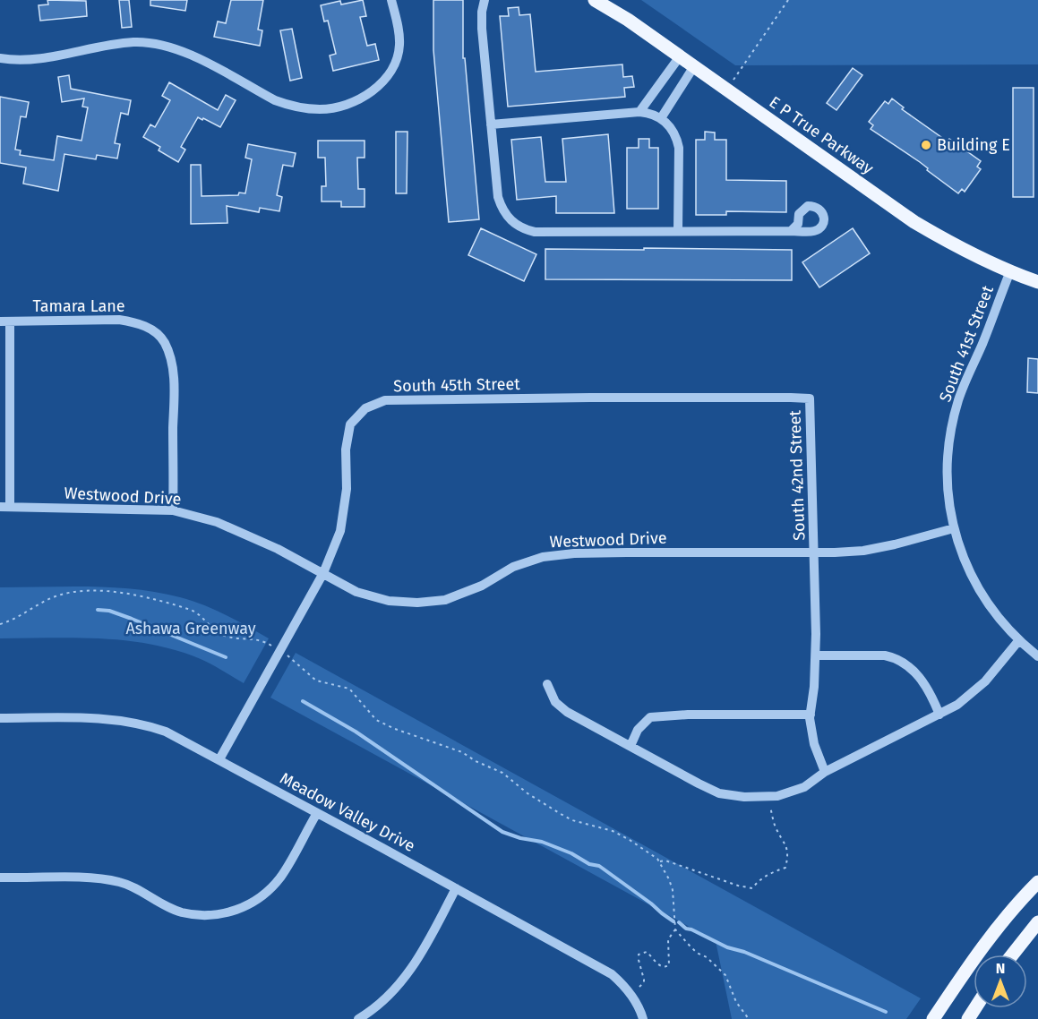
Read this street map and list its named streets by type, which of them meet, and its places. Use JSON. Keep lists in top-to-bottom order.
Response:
{
  "streets": {
    "main road": ["E P True Parkway"],
    "street": [
      "Tamara Lane",
      "South 41st Street",
      "South 45th Street",
      "South 42nd Street",
      "Westwood Drive",
      "Meadow Valley Drive"
    ]
  },
  "crossings": [
    ["E P True Parkway", "South 41st Street"],
    ["Tamara Lane", "Westwood Drive"],
    ["South 41st Street", "Westwood Drive"],
    ["South 45th Street", "South 42nd Street"],
    ["South 45th Street", "Westwood Drive"],
    ["South 45th Street", "Meadow Valley Drive"],
    ["South 42nd Street", "Westwood Drive"]
  ],
  "parks": ["Ashawa Greenway"],
  "places": ["Building E"],
  "north": "top"
}
